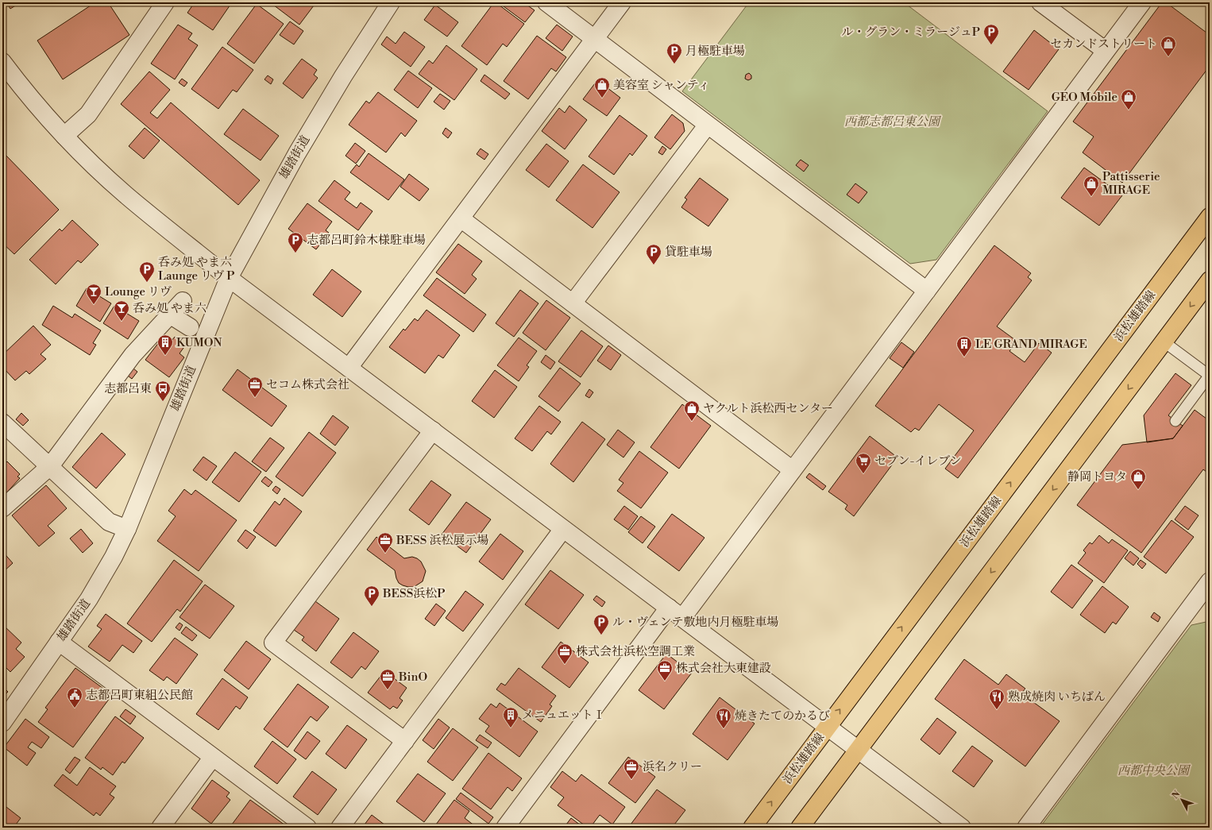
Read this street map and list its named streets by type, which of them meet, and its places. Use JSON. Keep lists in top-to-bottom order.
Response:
{
  "streets": {
    "main road": ["浜松雄踏線"],
    "street": ["雄踏街道"]
  },
  "parks": ["西都志都呂東公園", "西都中央公園"],
  "places": {
    "parking": [
      "ル・グラン・ミラージュP",
      "月極駐車場",
      "志都呂町鈴木様駐車場",
      "貸駐車場",
      "呑み処 やま六 Launge リヴ P",
      "BESS浜松P",
      "ル・ヴェンテ敷地内月極駐車場"
    ],
    "shop": [
      "セカンドストリート",
      "美容室 シャンティ",
      "GEO Mobile",
      "Pattisserie MIRAGE",
      "ヤクルト浜松西センター",
      "静岡トヨタ"
    ],
    "bar": ["Lounge リヴ", "呑み処 やま六"],
    "building": ["KUMON", "LE GRAND MIRAGE", "メニュエットⅠ"],
    "office": [
      "セコム株式会社",
      "BESS 浜松展示場",
      "株式会社浜松空調工業",
      "株式会社大東建設",
      "BinO",
      "浜名クリー"
    ],
    "bus stop": ["志都呂東"],
    "supermarket": ["セブン-イレブン"],
    "public building": ["志都呂町東組公民館"],
    "restaurant": ["熟成焼肉 いちばん", "焼きたてのかるび"]
  },
  "north": "top left"
}
